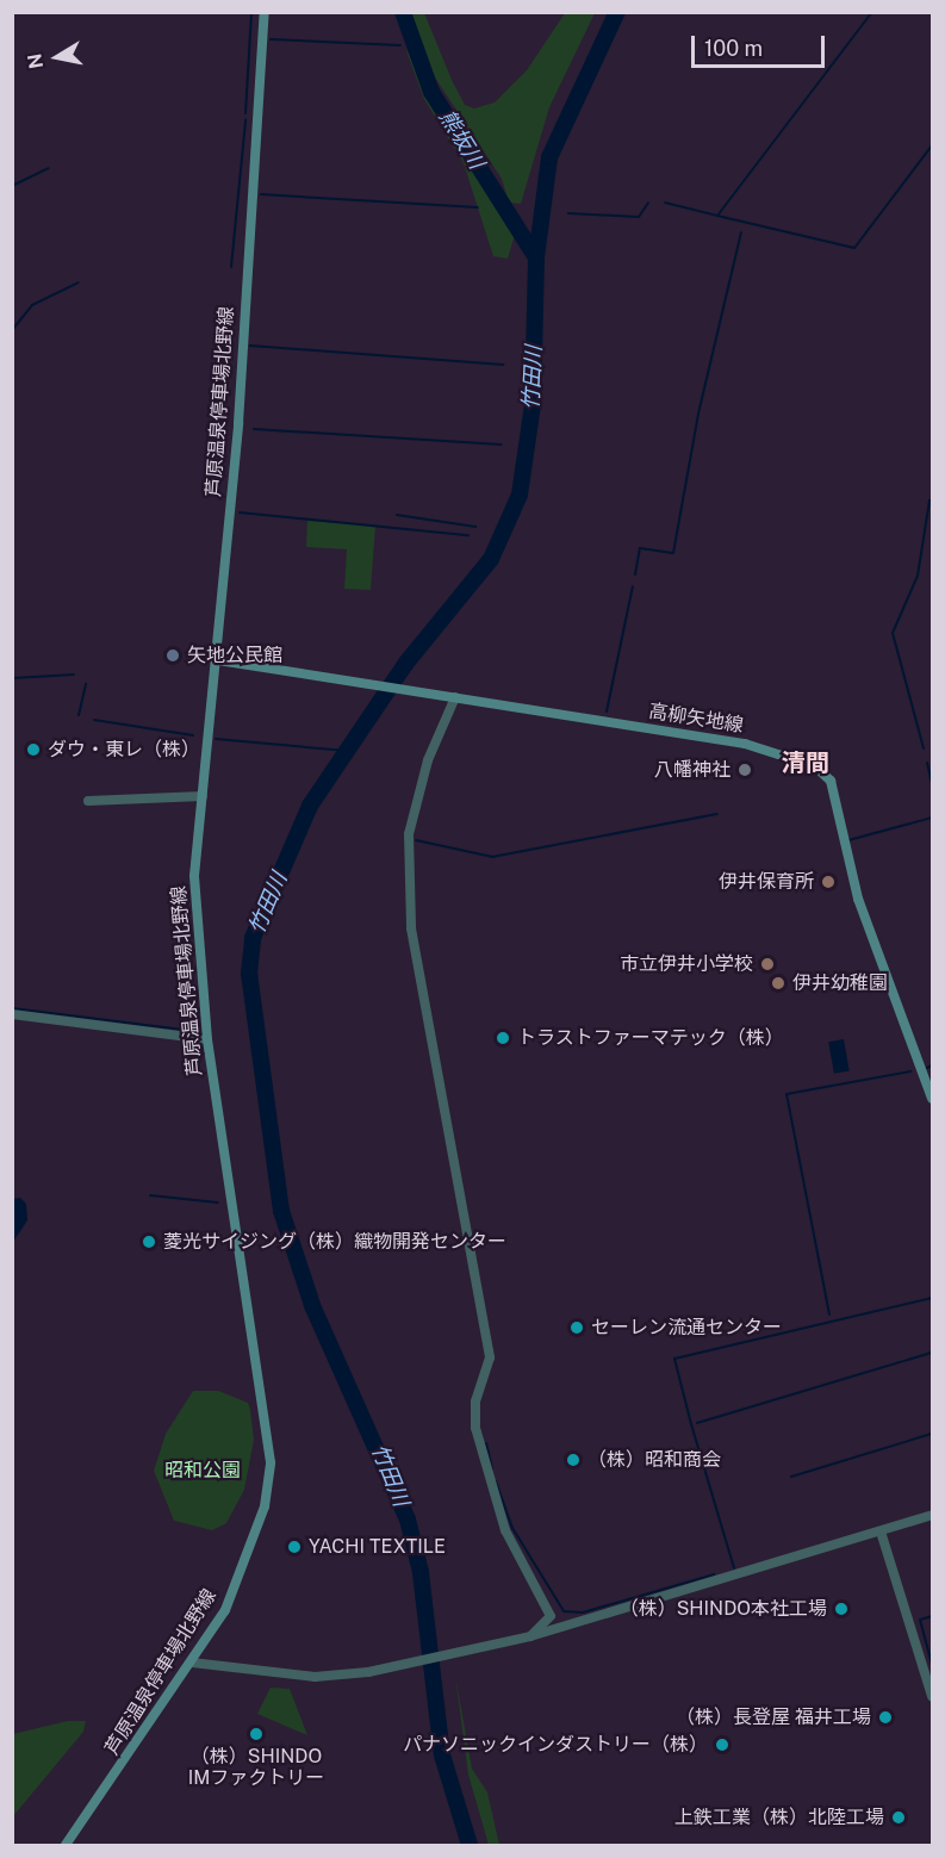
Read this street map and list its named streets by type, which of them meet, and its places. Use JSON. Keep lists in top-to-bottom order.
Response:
{
  "streets": {
    "main road": ["芦原温泉停車場北野線", "高柳矢地線"]
  },
  "crossings": [
    ["芦原温泉停車場北野線", "高柳矢地線"]
  ],
  "districts": ["清間"],
  "water": ["熊坂川", "竹田川"],
  "parks": ["昭和公園"],
  "places": [
    "矢地公民館",
    "ダウ・東レ（株）",
    "八幡神社",
    "伊井保育所",
    "市立伊井小学校",
    "伊井幼稚園",
    "トラストファーマテック（株）",
    "菱光サイジング（株）織物開発センター",
    "セーレン流通センター",
    "（株）昭和商会",
    "YACHI TEXTILE",
    "（株）SHINDO本社工場",
    "（株）長登屋 福井工場",
    "（株）SHINDO IMファクトリー",
    "パナソニックインダストリー（株）",
    "上鉄工業（株）北陸工場"
  ],
  "scale_bar": "100 m",
  "north": "left"
}
